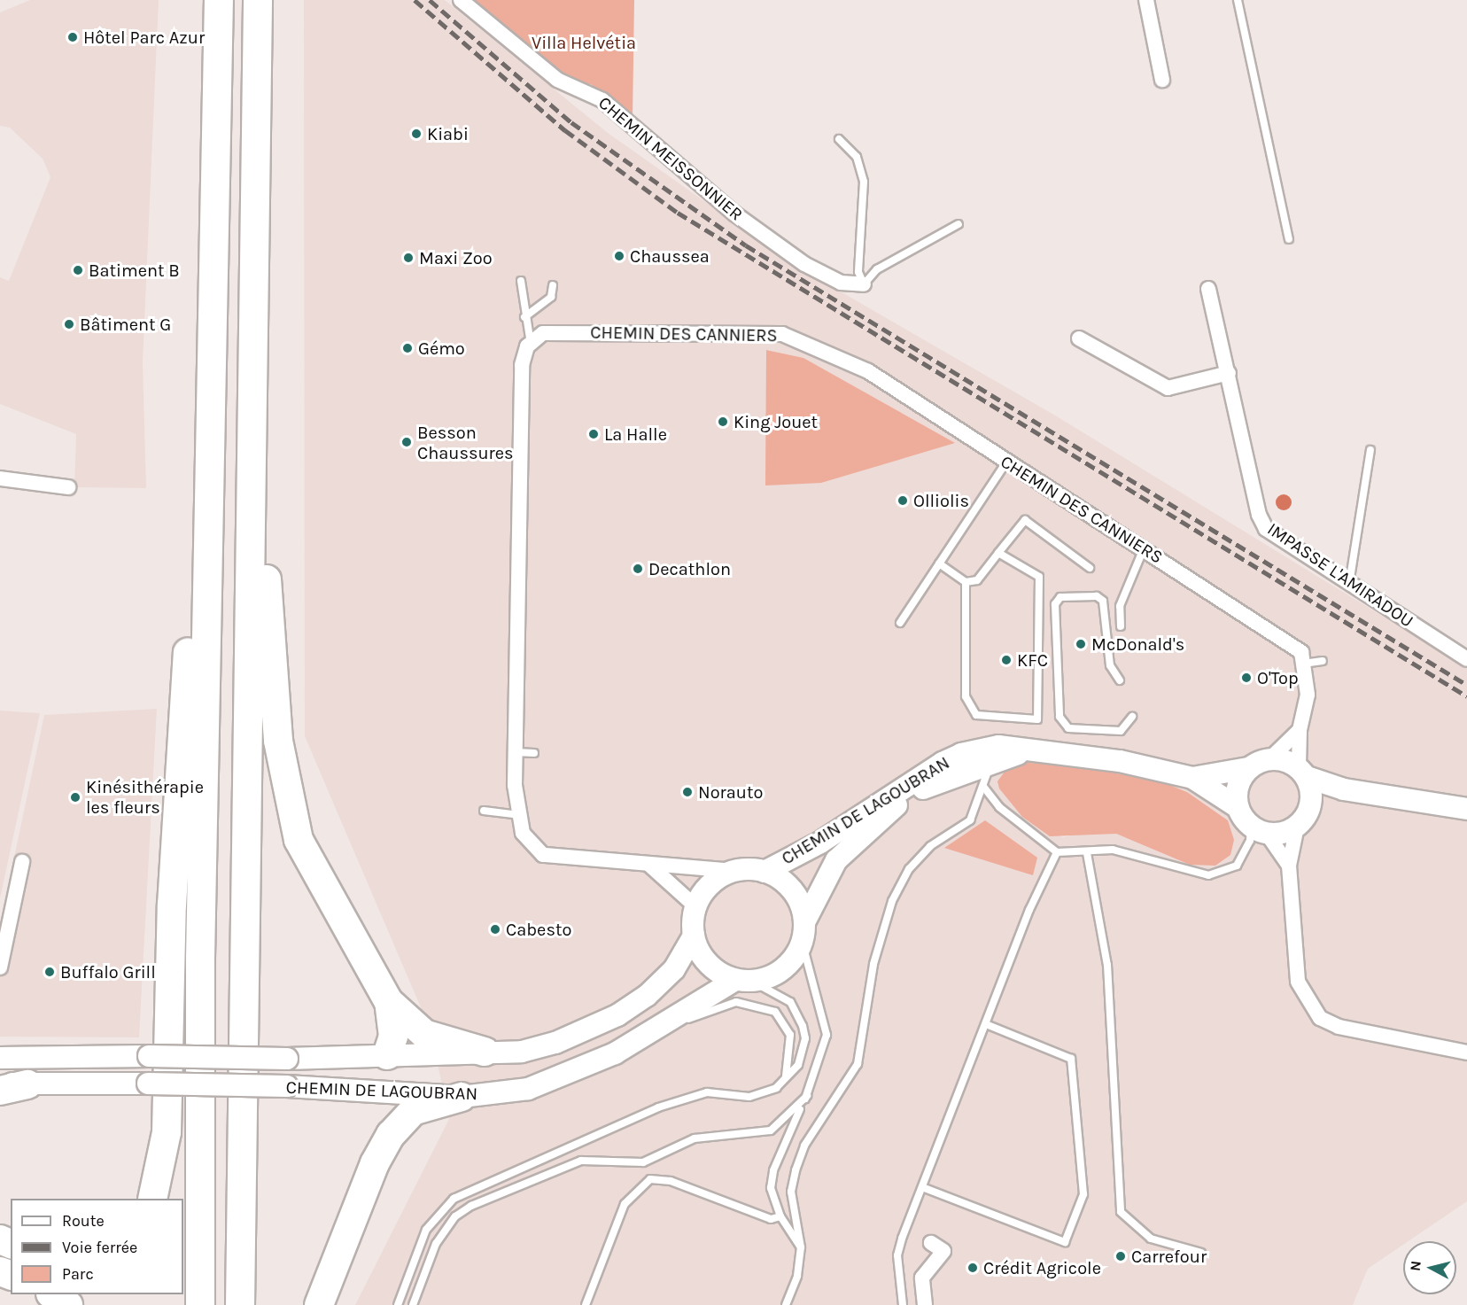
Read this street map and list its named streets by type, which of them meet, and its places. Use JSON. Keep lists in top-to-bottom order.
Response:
{
  "streets": {
    "main road": ["CHEMIN DE LAGOUBRAN"],
    "street": ["CHEMIN MEISSONNIER", "CHEMIN DES CANNIERS", "IMPASSE L'AMIRADOU"]
  },
  "crossings": [
    ["CHEMIN DES CANNIERS", "CHEMIN DE LAGOUBRAN"]
  ],
  "parks": ["Villa Helvétia"],
  "places": [
    "Hôtel Parc Azur",
    "Kiabi",
    "Chaussea",
    "Maxi Zoo",
    "Batiment B",
    "Bâtiment G",
    "Gémo",
    "King Jouet",
    "La Halle",
    "Besson Chaussures",
    "Olliolis",
    "Decathlon",
    "McDonald's",
    "KFC",
    "O'Top",
    "Norauto",
    "Kinésithérapie les fleurs",
    "Cabesto",
    "Buffalo Grill",
    "Carrefour",
    "Crédit Agricole"
  ],
  "legend": ["Route", "Voie ferrée", "Parc"],
  "north": "left"
}
